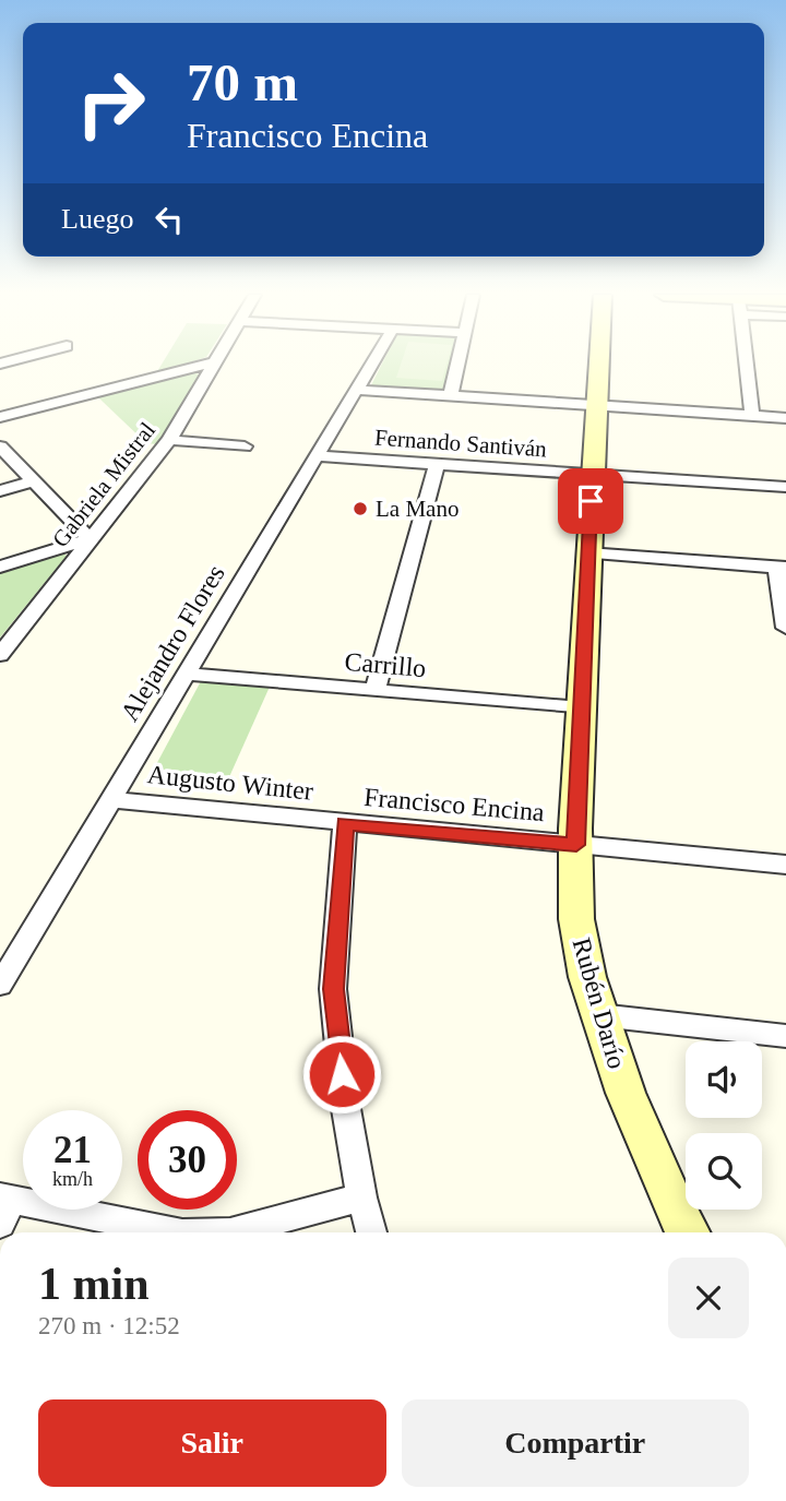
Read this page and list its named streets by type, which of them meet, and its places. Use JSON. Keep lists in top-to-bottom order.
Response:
{
  "streets": {
    "street": [
      "Fernando Santiván",
      "Gabriela Mistral",
      "Alejandro Flores",
      "Carrillo",
      "Augusto Winter",
      "Francisco Encina",
      "Rubén Darío"
    ]
  },
  "crossings": [
    ["Fernando Santiván", "Alejandro Flores"],
    ["Fernando Santiván", "Rubén Darío"],
    ["Alejandro Flores", "Carrillo"],
    ["Alejandro Flores", "Augusto Winter"],
    ["Carrillo", "Rubén Darío"],
    ["Augusto Winter", "Francisco Encina"],
    ["Francisco Encina", "Rubén Darío"]
  ],
  "places": ["La Mano"],
  "page": {
    "turn": ["70 m", "Francisco Encina"],
    "then": "Luego",
    "speed": "21 km/h",
    "limit": "30",
    "heading": ["1 min", "270 m · 12:52"],
    "buttons": ["Salir", "Compartir"]
  }
}
